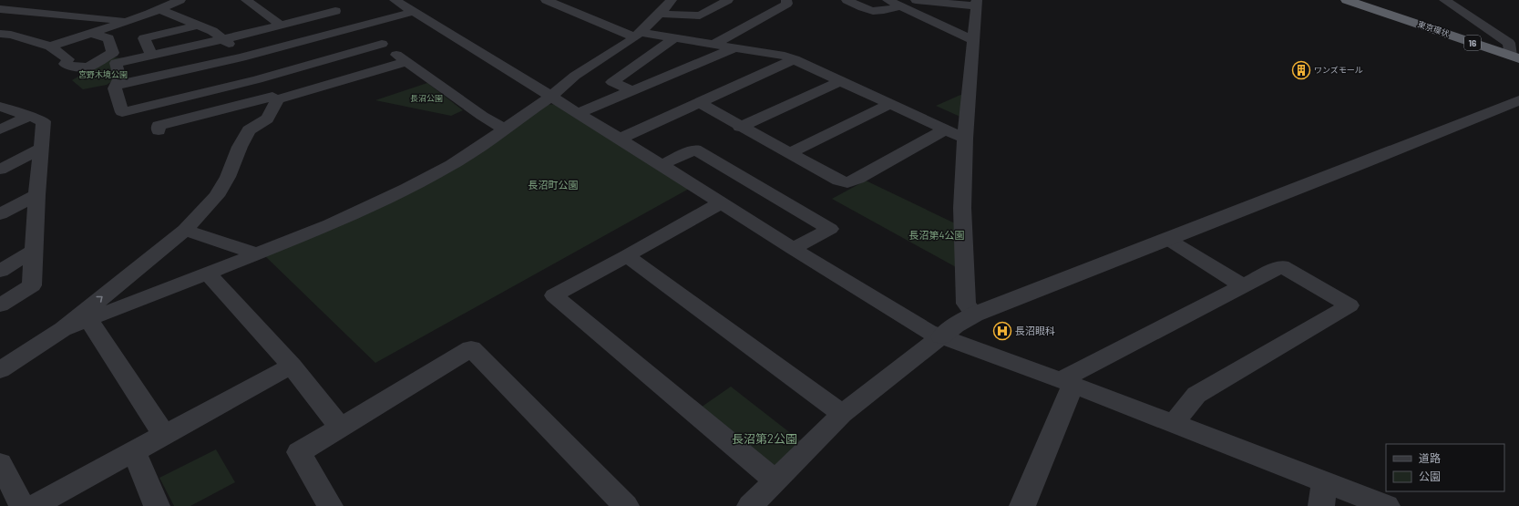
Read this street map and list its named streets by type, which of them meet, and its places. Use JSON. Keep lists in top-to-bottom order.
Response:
{
  "streets": {
    "highway": ["東京環状", "16"]
  },
  "parks": [
    "宮野木境公園",
    "長沼公園",
    "長沼町公園",
    "長沼第4公園",
    "長沼第2公園"
  ],
  "places": {
    "building": ["ワンズモール"],
    "hospital": ["長沼眼科"]
  },
  "legend": ["道路", "公園"]
}
